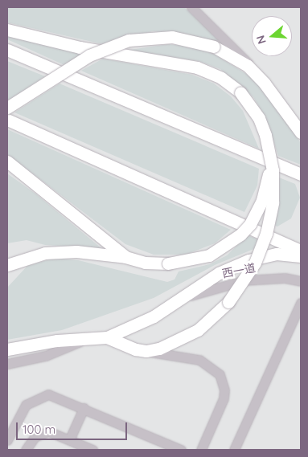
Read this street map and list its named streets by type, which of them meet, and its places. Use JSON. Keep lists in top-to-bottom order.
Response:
{
  "streets": {
    "street": ["西一道"]
  },
  "scale_bar": "100 m",
  "north": "left"
}
